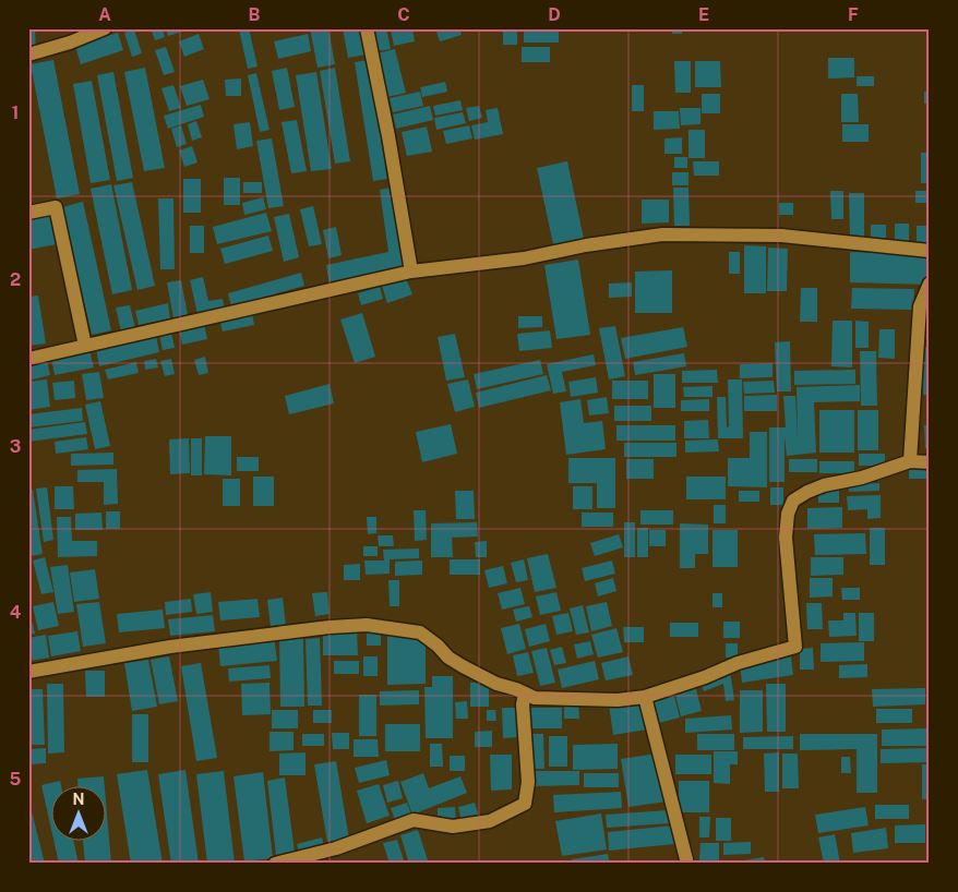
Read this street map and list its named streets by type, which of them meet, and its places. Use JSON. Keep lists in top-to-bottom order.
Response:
{
  "north": "top",
  "grid": {
    "columns": [
      "A",
      "B",
      "C",
      "D",
      "E",
      "F"
    ],
    "rows": [
      "1",
      "2",
      "3",
      "4",
      "5"
    ]
  }
}
